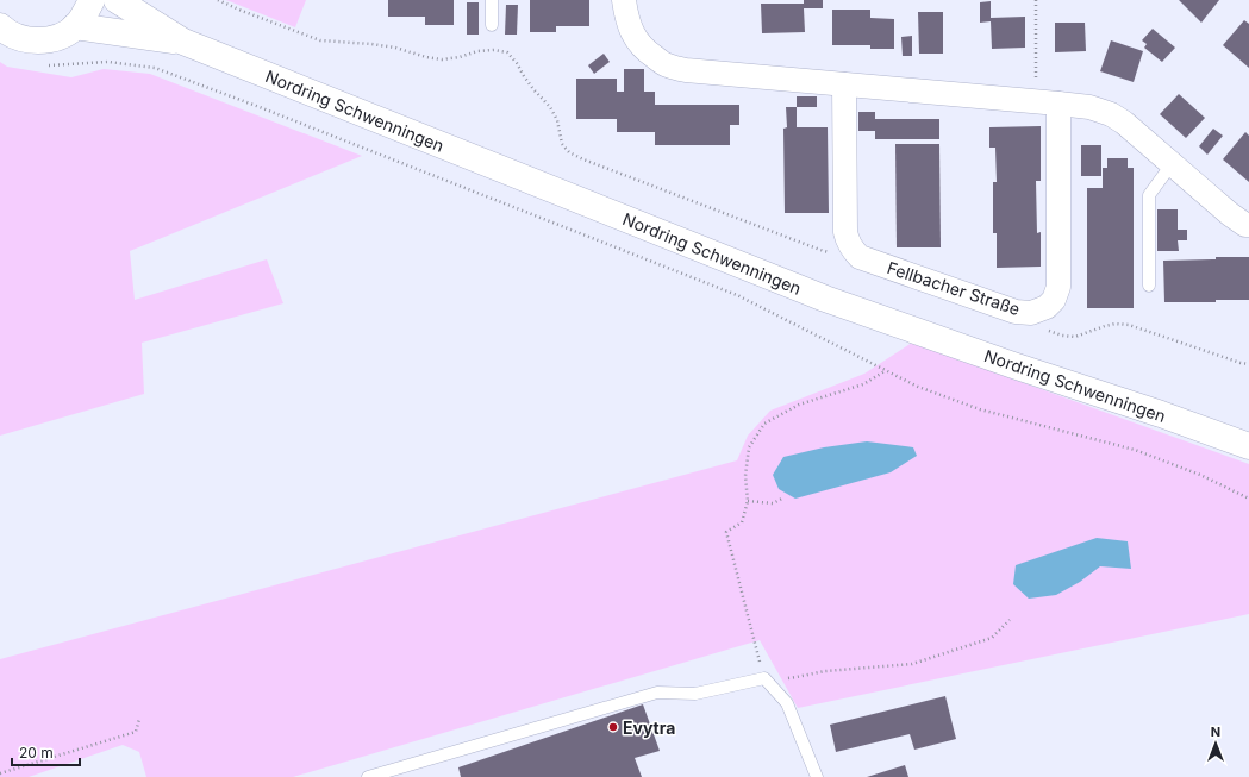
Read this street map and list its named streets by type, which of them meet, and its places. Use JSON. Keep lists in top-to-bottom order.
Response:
{
  "streets": {
    "main road": ["Nordring Schwenningen"],
    "street": ["Fellbacher Straße"]
  },
  "places": ["Evytra"],
  "scale_bar": "20 m",
  "north": "top"
}
